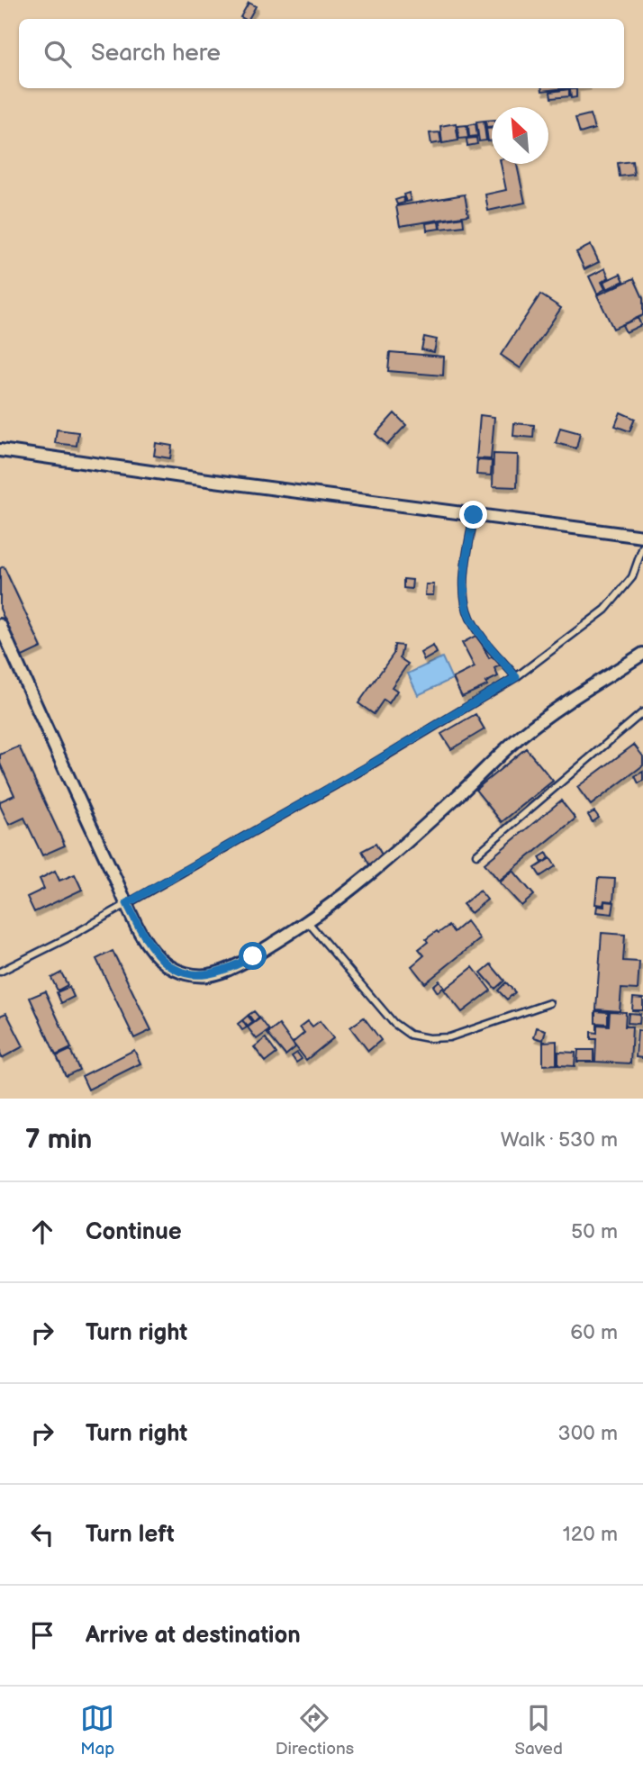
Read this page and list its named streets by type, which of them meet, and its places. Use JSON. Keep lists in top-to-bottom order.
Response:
{
  "north": "top left",
  "page": {
    "search": "Search here",
    "heading": ["7 min", "Walk · 530 m"],
    "list": [
      ["Continue", "50 m"],
      ["Turn right", "60 m"],
      ["Turn right", "300 m"],
      ["Turn left", "120 m"],
      "Arrive at destination"
    ],
    "nav": ["Map", "Directions", "Saved"]
  }
}
